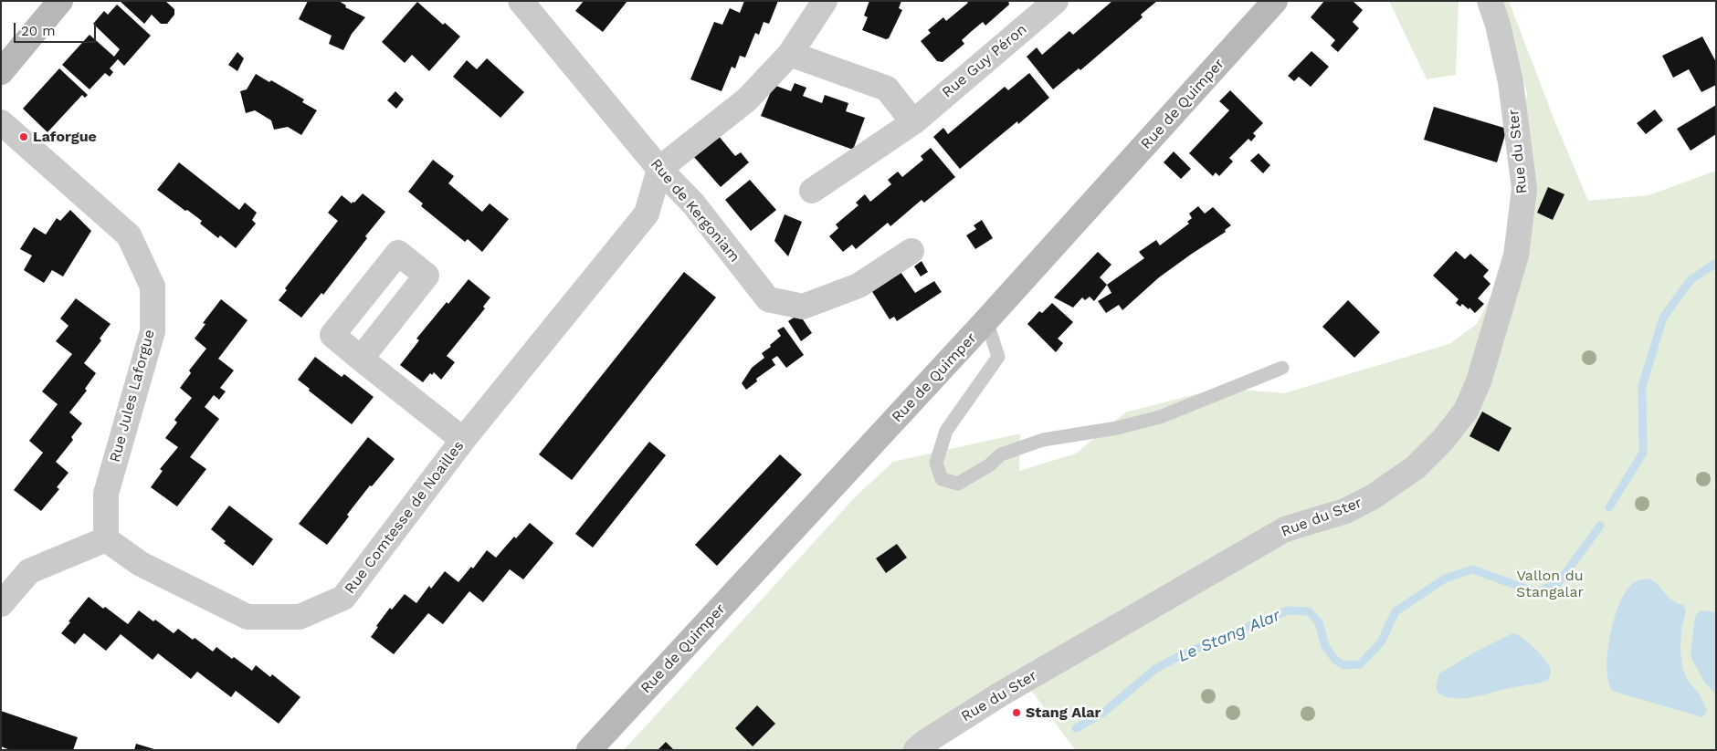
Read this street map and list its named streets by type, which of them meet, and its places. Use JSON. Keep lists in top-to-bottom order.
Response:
{
  "streets": {
    "main road": ["Rue de Quimper"],
    "street": [
      "Rue Guy Péron",
      "Rue du Ster",
      "Rue de Kergoniam",
      "Rue Jules Laforgue",
      "Rue Comtesse de Noailles"
    ]
  },
  "crossings": [
    ["Rue de Kergoniam", "Rue Comtesse de Noailles"],
    ["Rue Jules Laforgue", "Rue Comtesse de Noailles"]
  ],
  "water": ["Le Stang Alar"],
  "parks": ["Vallon du Stangalar"],
  "places": ["Laforgue", "Stang Alar"],
  "scale_bar": "20 m"
}
